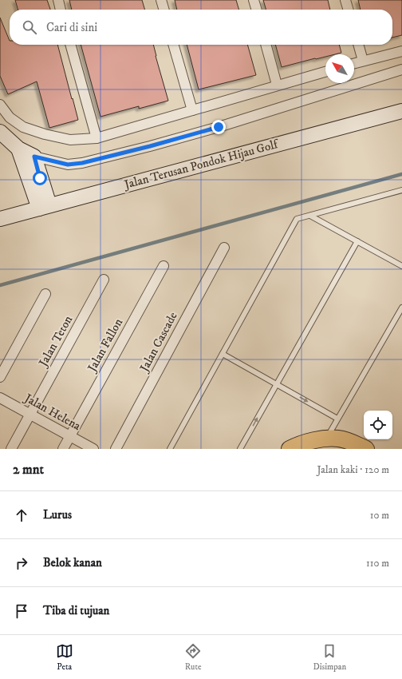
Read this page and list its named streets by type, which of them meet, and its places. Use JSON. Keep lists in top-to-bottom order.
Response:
{
  "streets": {
    "main road": ["Jalan Terusan Pondok Hijau Golf"],
    "street": [
      "Jalan Teton",
      "Jalan Cascade",
      "Jalan Fallon",
      "Jalan Helena"
    ]
  },
  "crossings": [
    ["Jalan Teton", "Jalan Helena"],
    ["Jalan Fallon", "Jalan Helena"]
  ],
  "north": "top left",
  "page": {
    "search": "Cari di sini",
    "heading": ["2 mnt", "Jalan kaki · 120 m"],
    "list": [
      ["Lurus", "10 m"],
      ["Belok kanan", "110 m"],
      "Tiba di tujuan"
    ],
    "nav": ["Peta", "Rute", "Disimpan"]
  }
}
